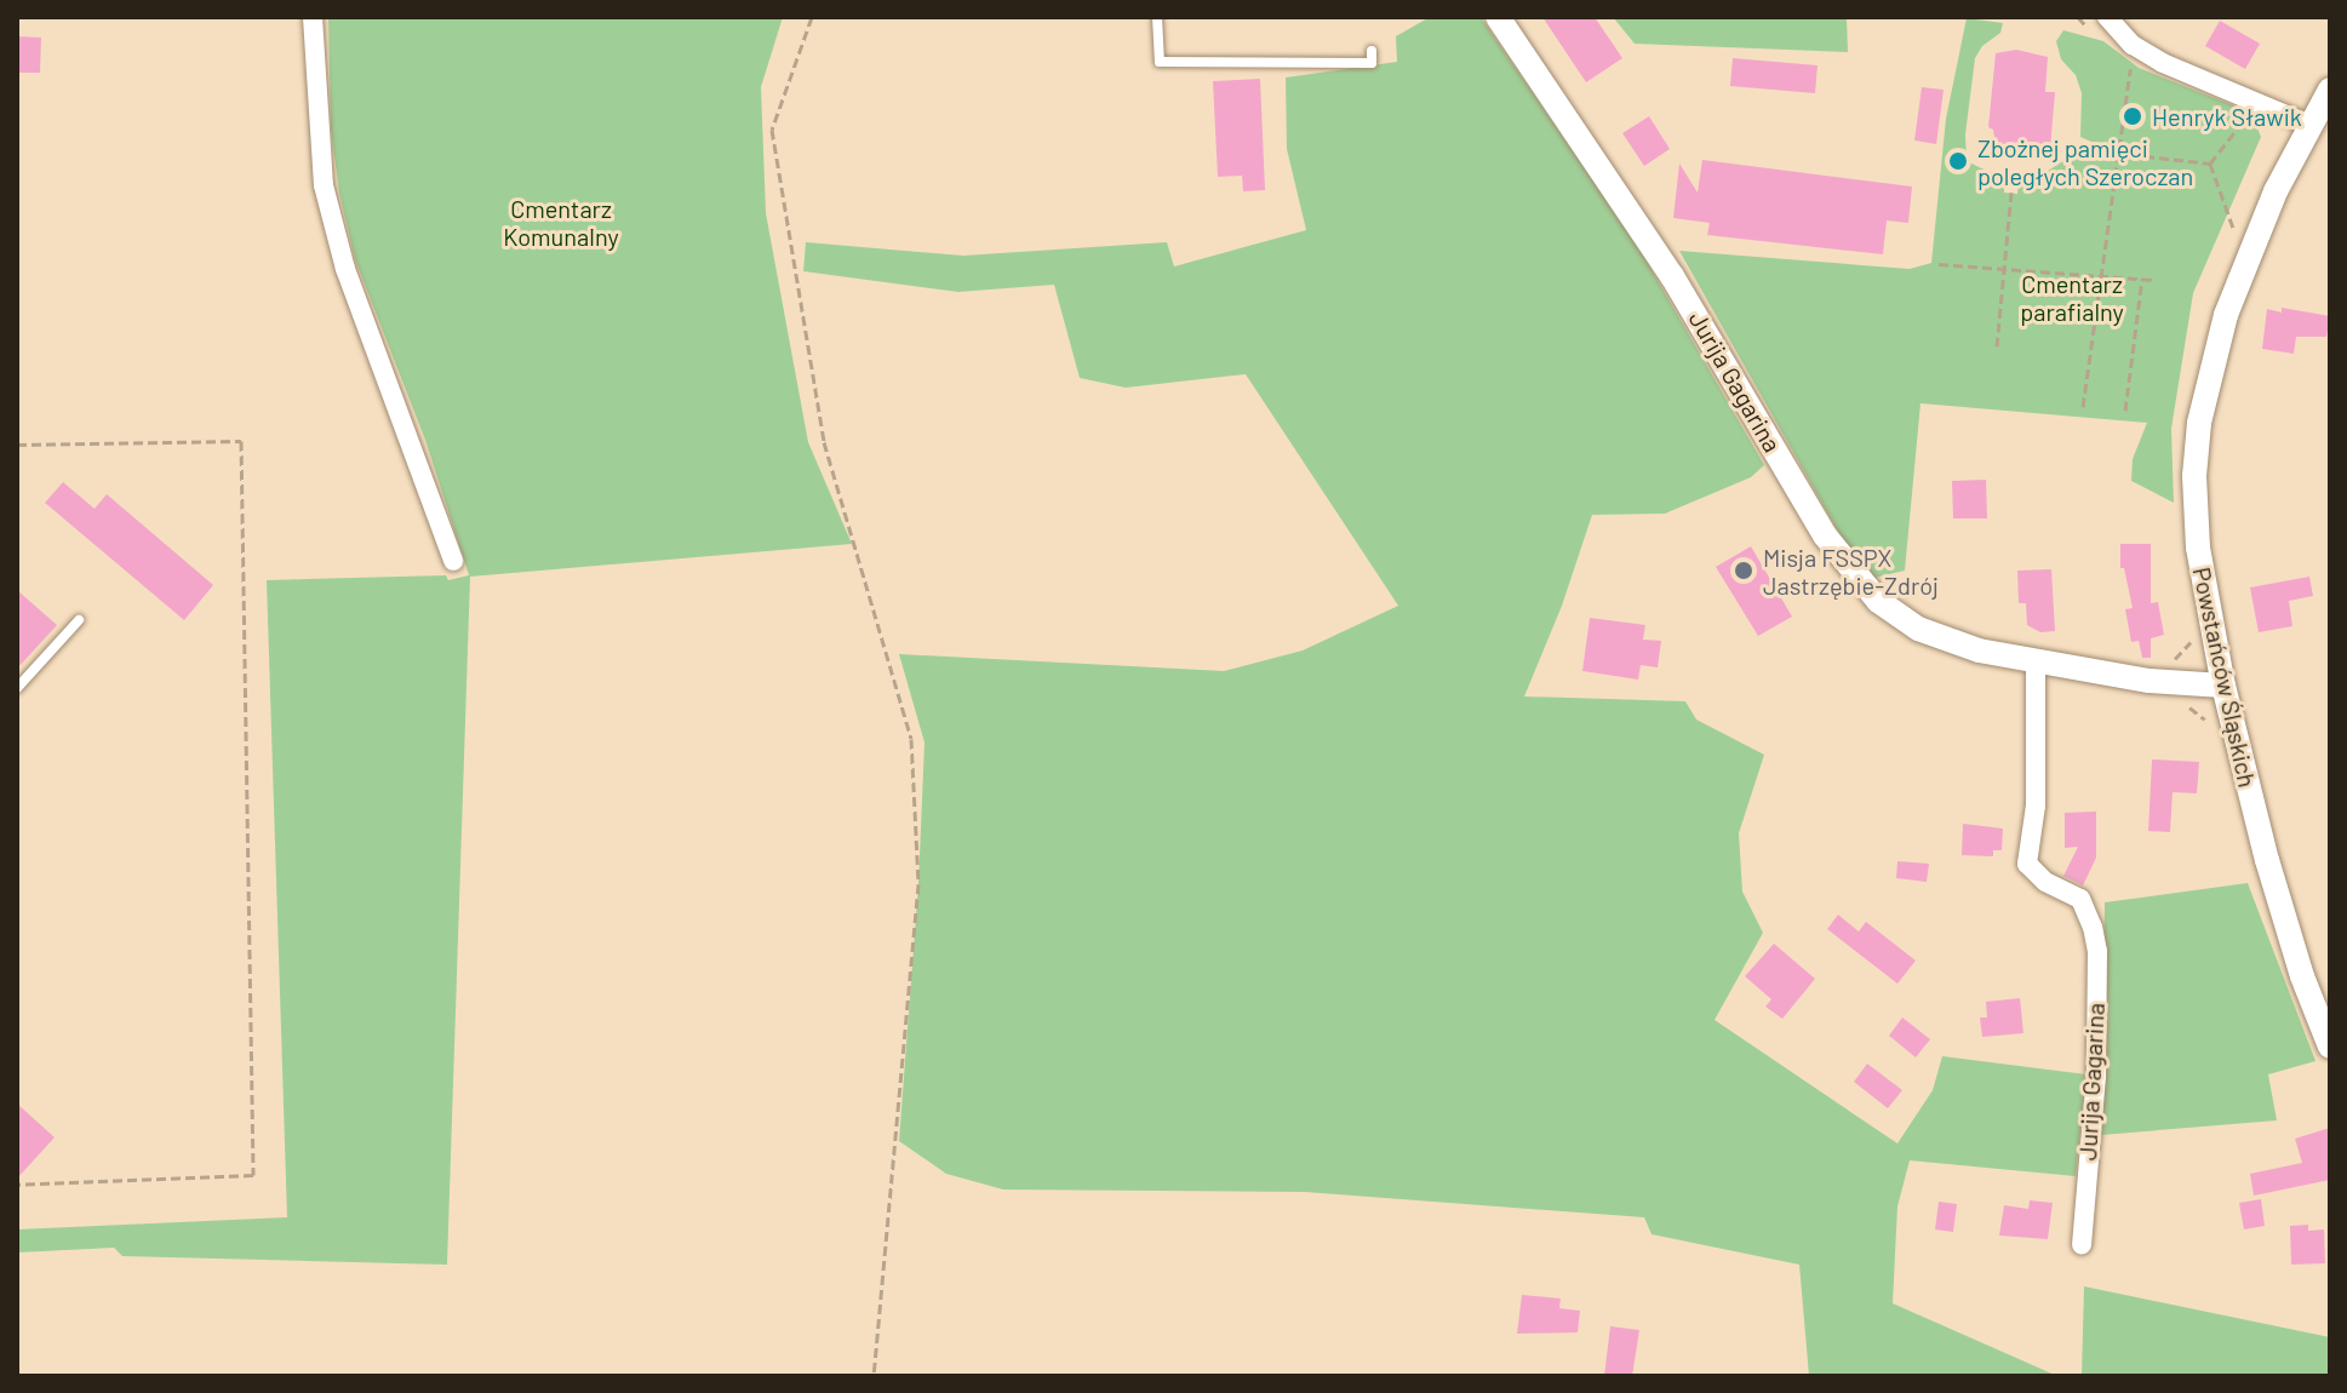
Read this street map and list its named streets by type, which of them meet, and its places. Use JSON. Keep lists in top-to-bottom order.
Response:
{
  "streets": {
    "street": ["Jurija Gagarina", "Powstańców Śląskich"]
  },
  "crossings": [
    ["Jurija Gagarina", "Powstańców Śląskich"]
  ],
  "parks": ["Cmentarz Komunalny", "Cmentarz parafialny"],
  "places": ["Henryk Sławik", "Zbożnej pamięci poległych Szeroczan", "Misja FSSPX Jastrzębie-Zdrój"]
}
